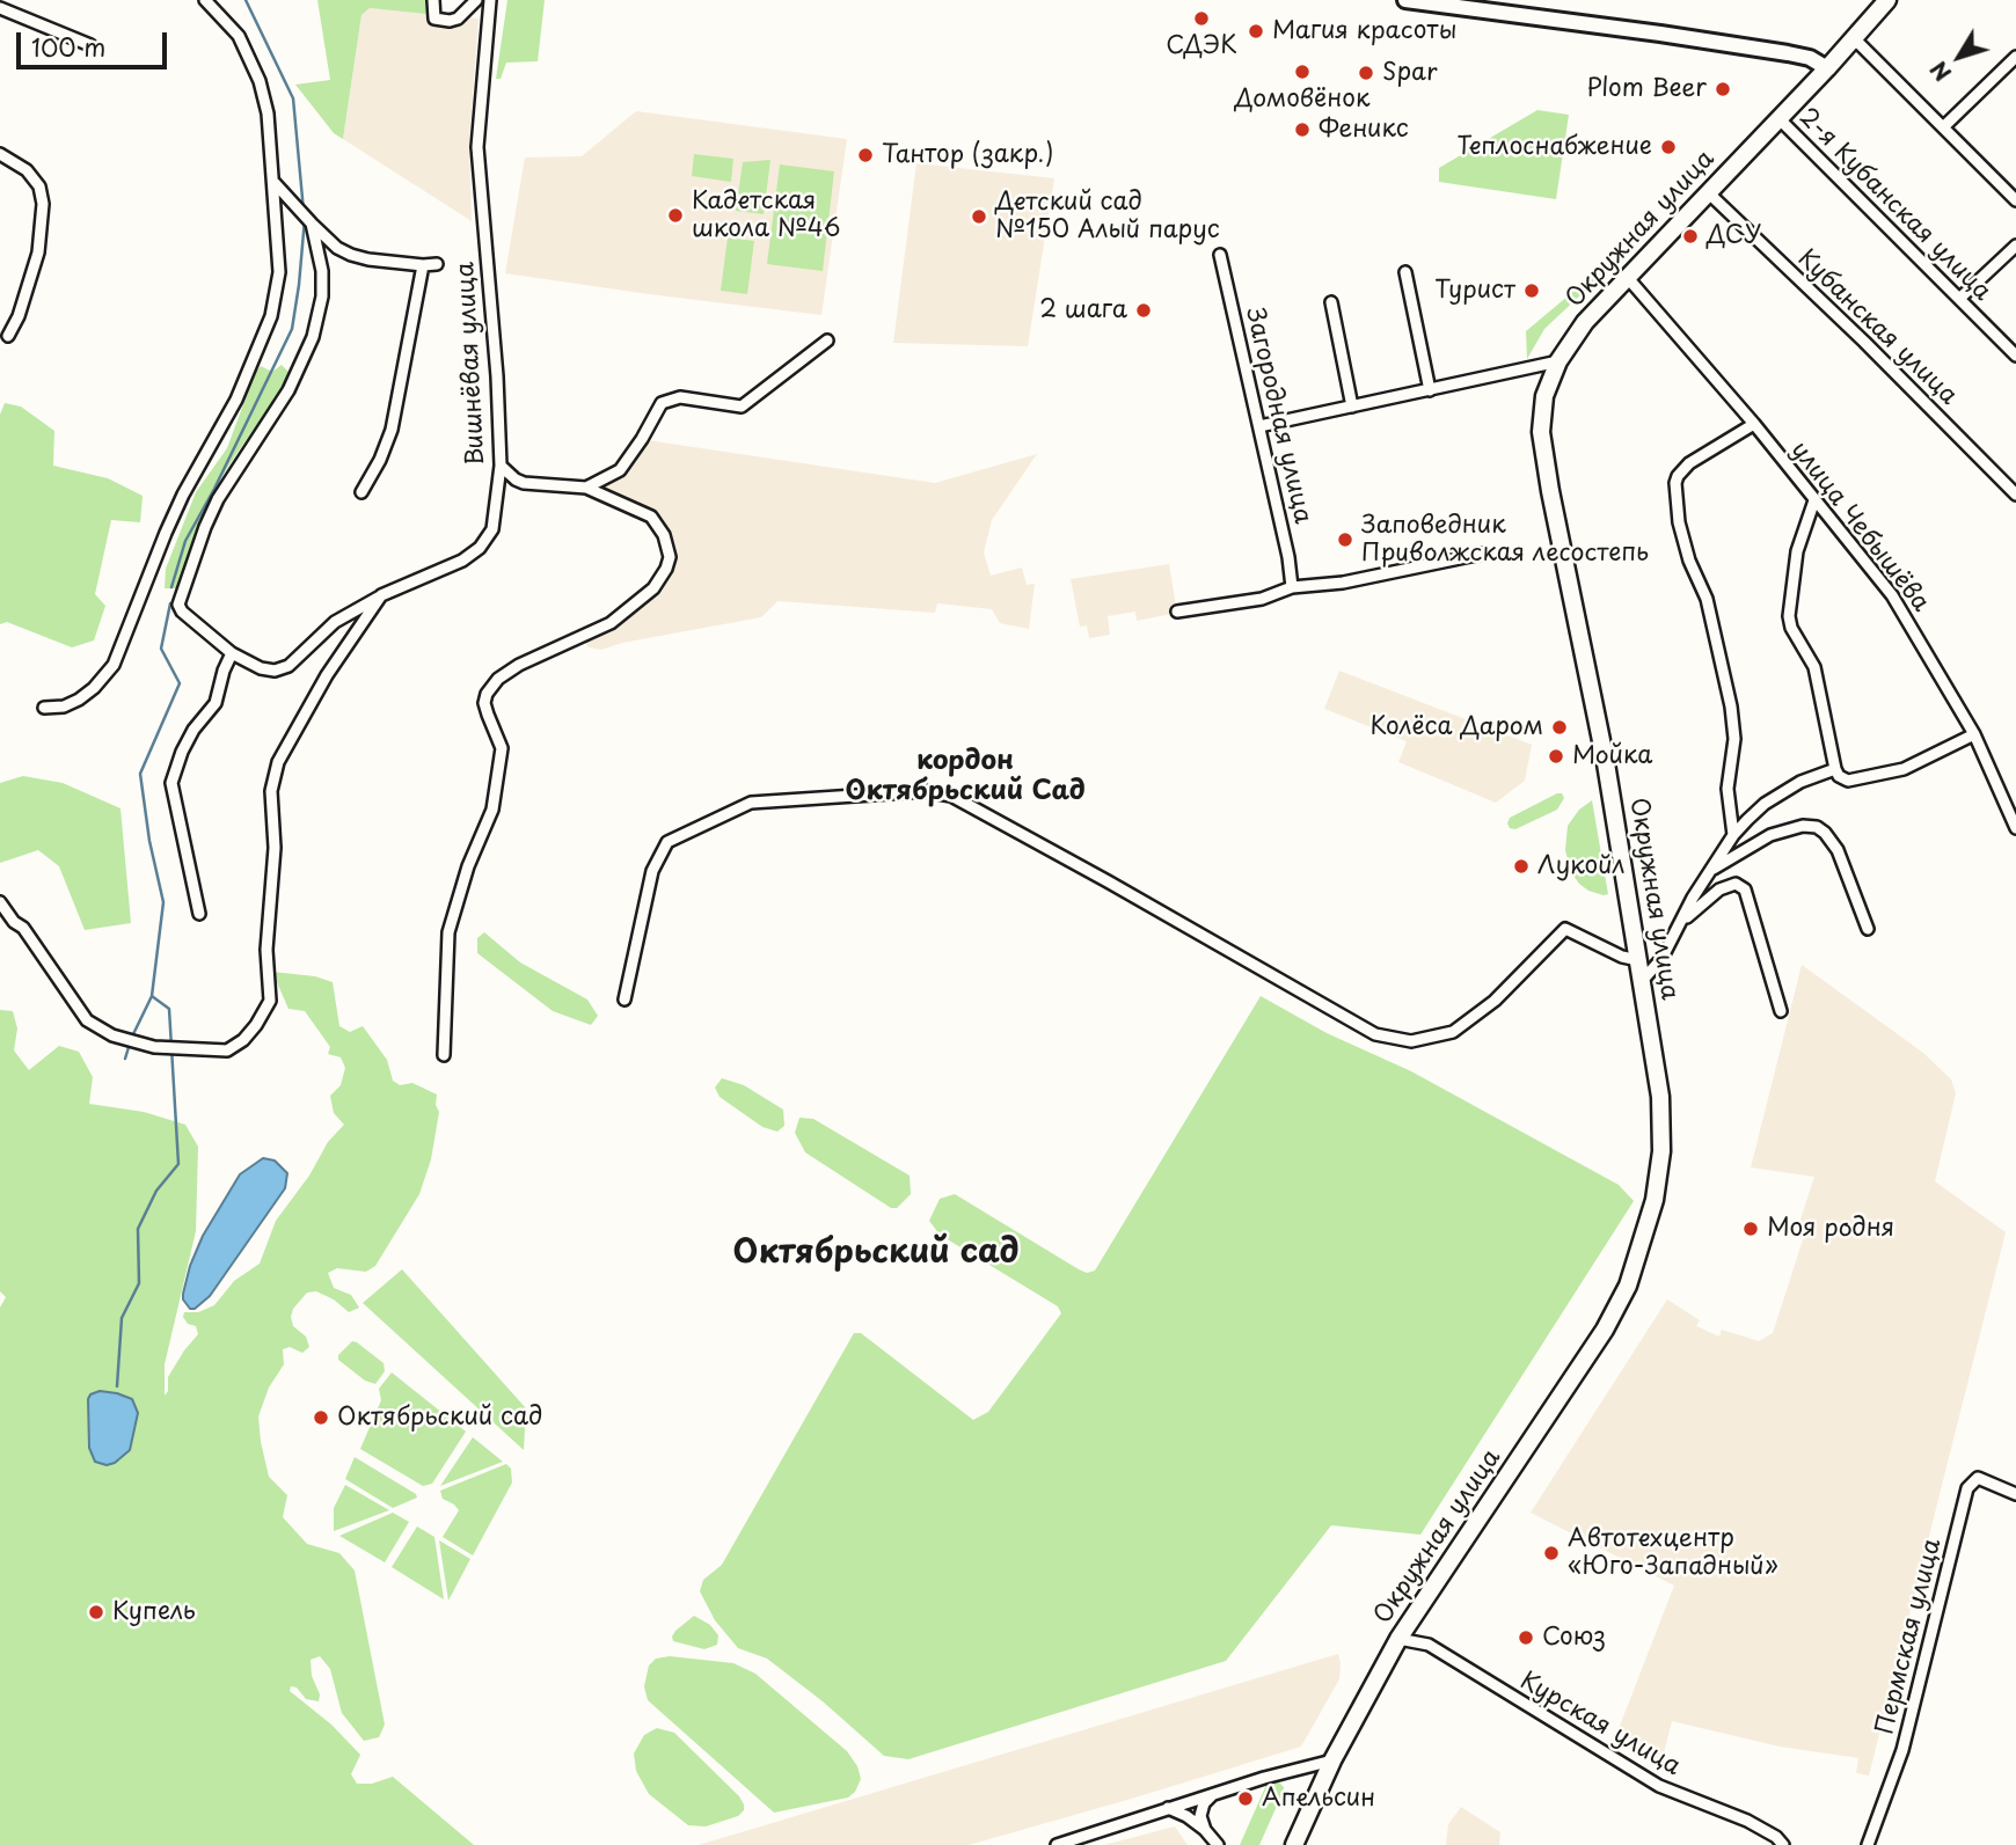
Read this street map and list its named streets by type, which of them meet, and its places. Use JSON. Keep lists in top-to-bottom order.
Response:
{
  "streets": {
    "main road": ["Окружная улица"],
    "street": [
      "2-я Кубанская улица",
      "Кубанская улица",
      "Вишнёвая улица",
      "Загородная улица",
      "улица Чебышёва",
      "Пермская улица",
      "Курская улица"
    ]
  },
  "crossings": [
    ["2-я Кубанская улица", "Окружная улица"],
    ["Окружная улица", "Кубанская улица"],
    ["Окружная улица", "улица Чебышёва"],
    ["Окружная улица", "Курская улица"]
  ],
  "districts": ["кордон Октябрьский Сад", "Октябрьский сад"],
  "places": [
    "СДЭК",
    "Магия красоты",
    "Домовёнок",
    "Spar",
    "Plom Beer",
    "Феникс",
    "Теплоснабжение",
    "Тантор (закр.)",
    "Кадетская школа №46",
    "Детский сад №150 Алый парус",
    "ДСУ",
    "Турист",
    "2 шага",
    "Заповедник Приволжская лесостепь",
    "Колёса Даром",
    "Мойка",
    "Лукойл",
    "Моя родня",
    "Октябрьский сад",
    "Автотехцентр «Юго-Западный»",
    "Купель",
    "Союз",
    "Апельсин"
  ],
  "scale_bar": "100 m",
  "north": "bottom left"
}
